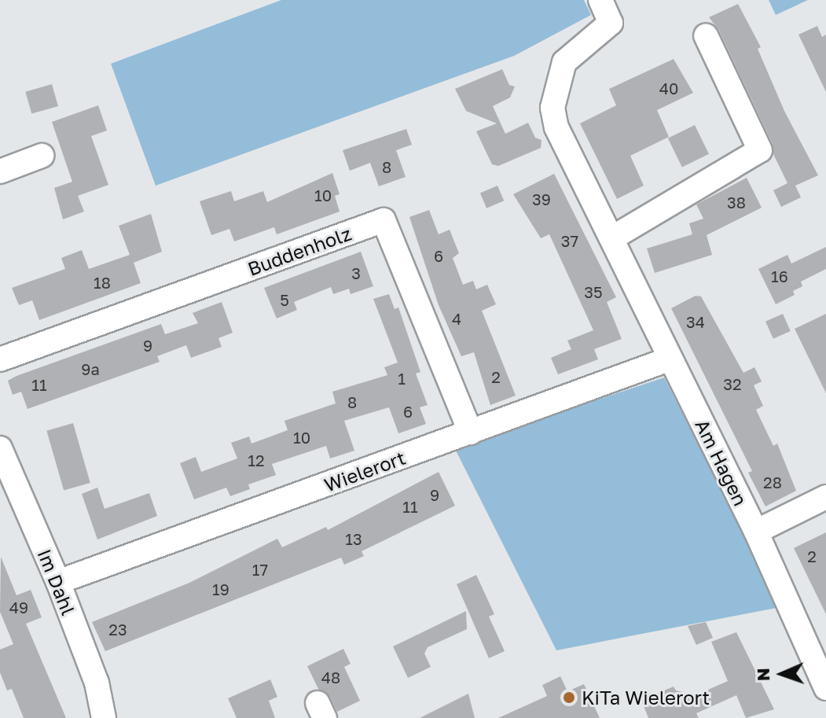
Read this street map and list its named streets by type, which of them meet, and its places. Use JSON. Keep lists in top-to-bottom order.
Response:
{
  "streets": {
    "street": [
      "Buddenholz",
      "Am Hagen",
      "Wielerort",
      "Im Dahl"
    ]
  },
  "crossings": [
    ["Buddenholz", "Wielerort"],
    ["Am Hagen", "Wielerort"],
    ["Wielerort", "Im Dahl"]
  ],
  "places": ["KiTa Wielerort"],
  "house_numbers": [
    "40",
    "8",
    "10",
    "39",
    "38",
    "37",
    "6",
    "3",
    "16",
    "18",
    "35",
    "5",
    "4",
    "34",
    "9",
    "9a",
    "2",
    "1",
    "32",
    "11",
    "8",
    "6",
    "10",
    "12",
    "28",
    "9",
    "11",
    "13",
    "2",
    "17",
    "19",
    "49",
    "23",
    "48"
  ],
  "north": "left"
}
